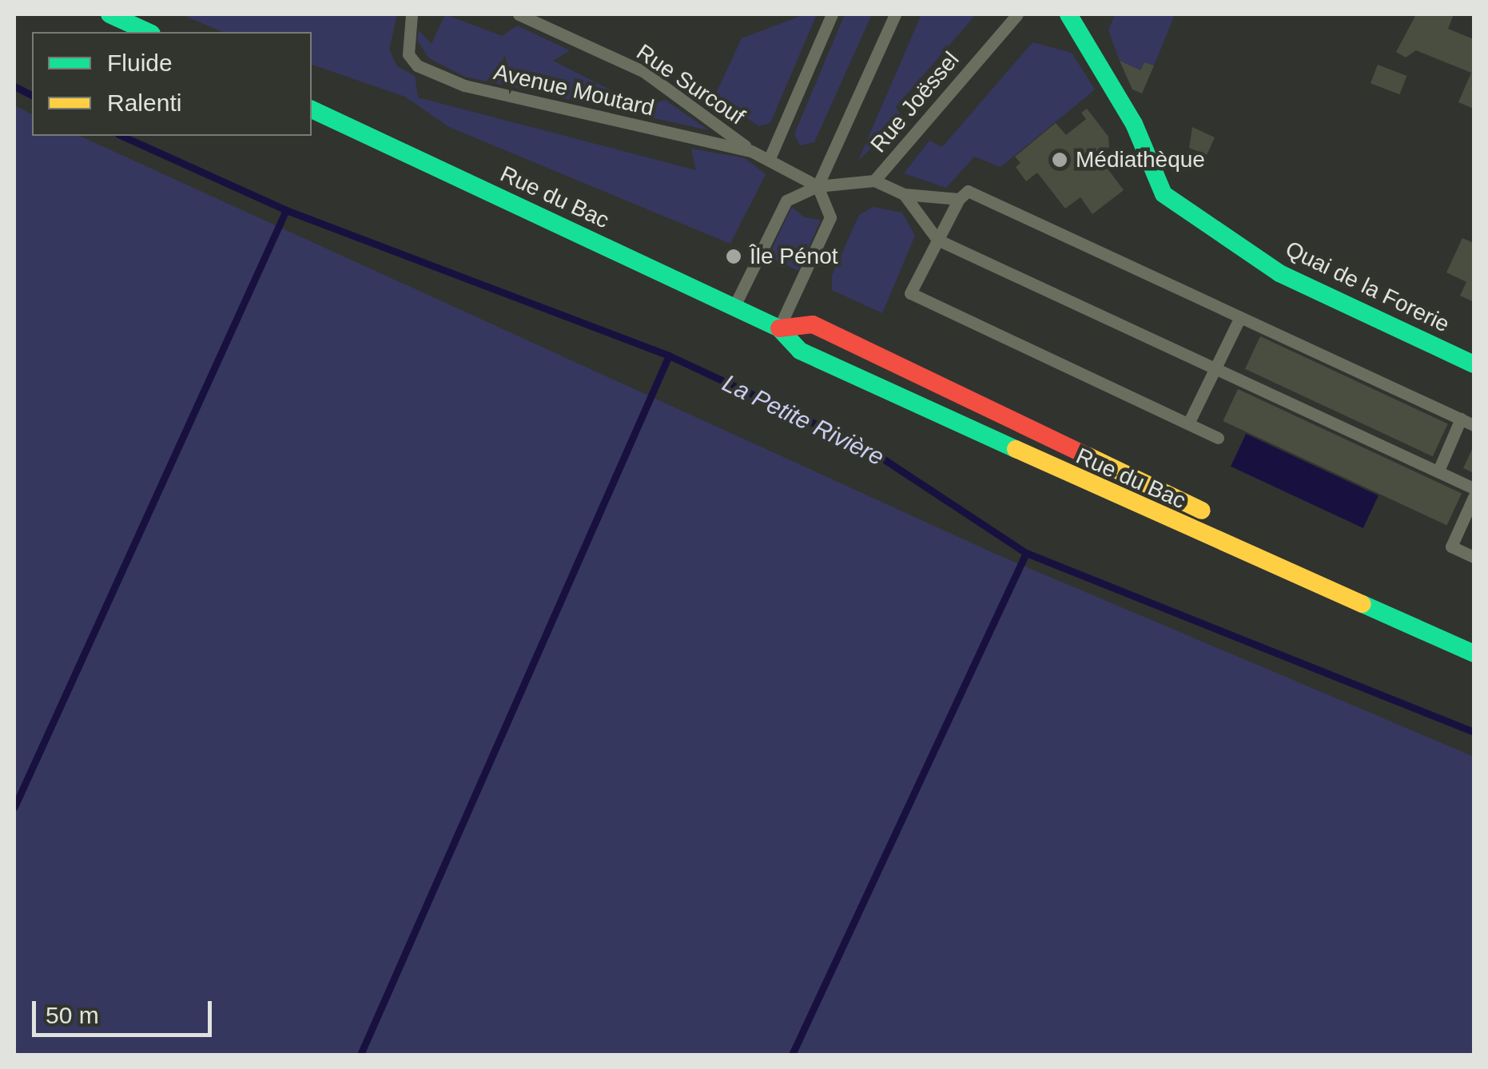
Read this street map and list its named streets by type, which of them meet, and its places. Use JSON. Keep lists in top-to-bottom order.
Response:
{
  "streets": {
    "main road": ["Rue du Bac", "Quai de la Forerie"],
    "lane": ["Rue Surcouf", "Avenue Moutard", "Rue Joëssel"]
  },
  "crossings": [
    ["Rue Surcouf", "Avenue Moutard"]
  ],
  "water": ["La Petite Rivière"],
  "places": ["Médiathèque", "Île Pénot"],
  "legend": ["Fluide", "Ralenti"],
  "scale_bar": "50 m"
}
